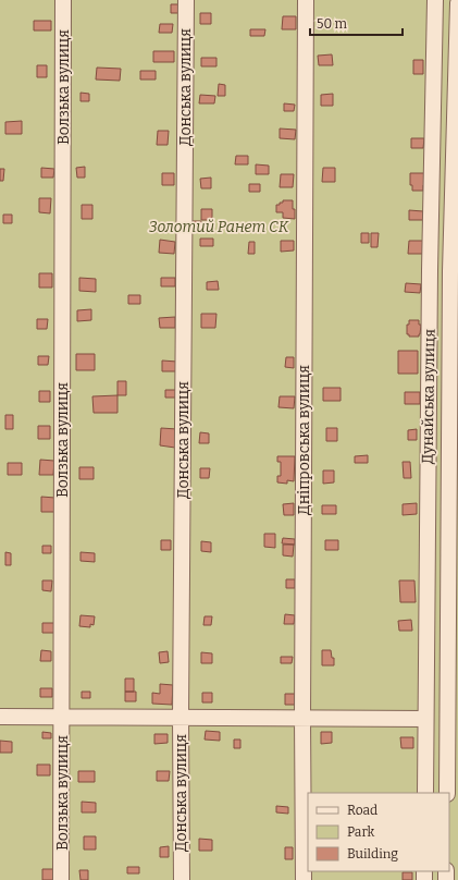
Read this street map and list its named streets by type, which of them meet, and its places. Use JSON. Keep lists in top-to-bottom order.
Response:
{
  "streets": {
    "street": [
      "Волзька вулиця",
      "Донська вулиця",
      "Дунайська вулиця",
      "Дніпровська вулиця"
    ]
  },
  "parks": ["Золотий Ранет СК"],
  "legend": ["Road", "Park", "Building"],
  "scale_bar": "50 m"
}
